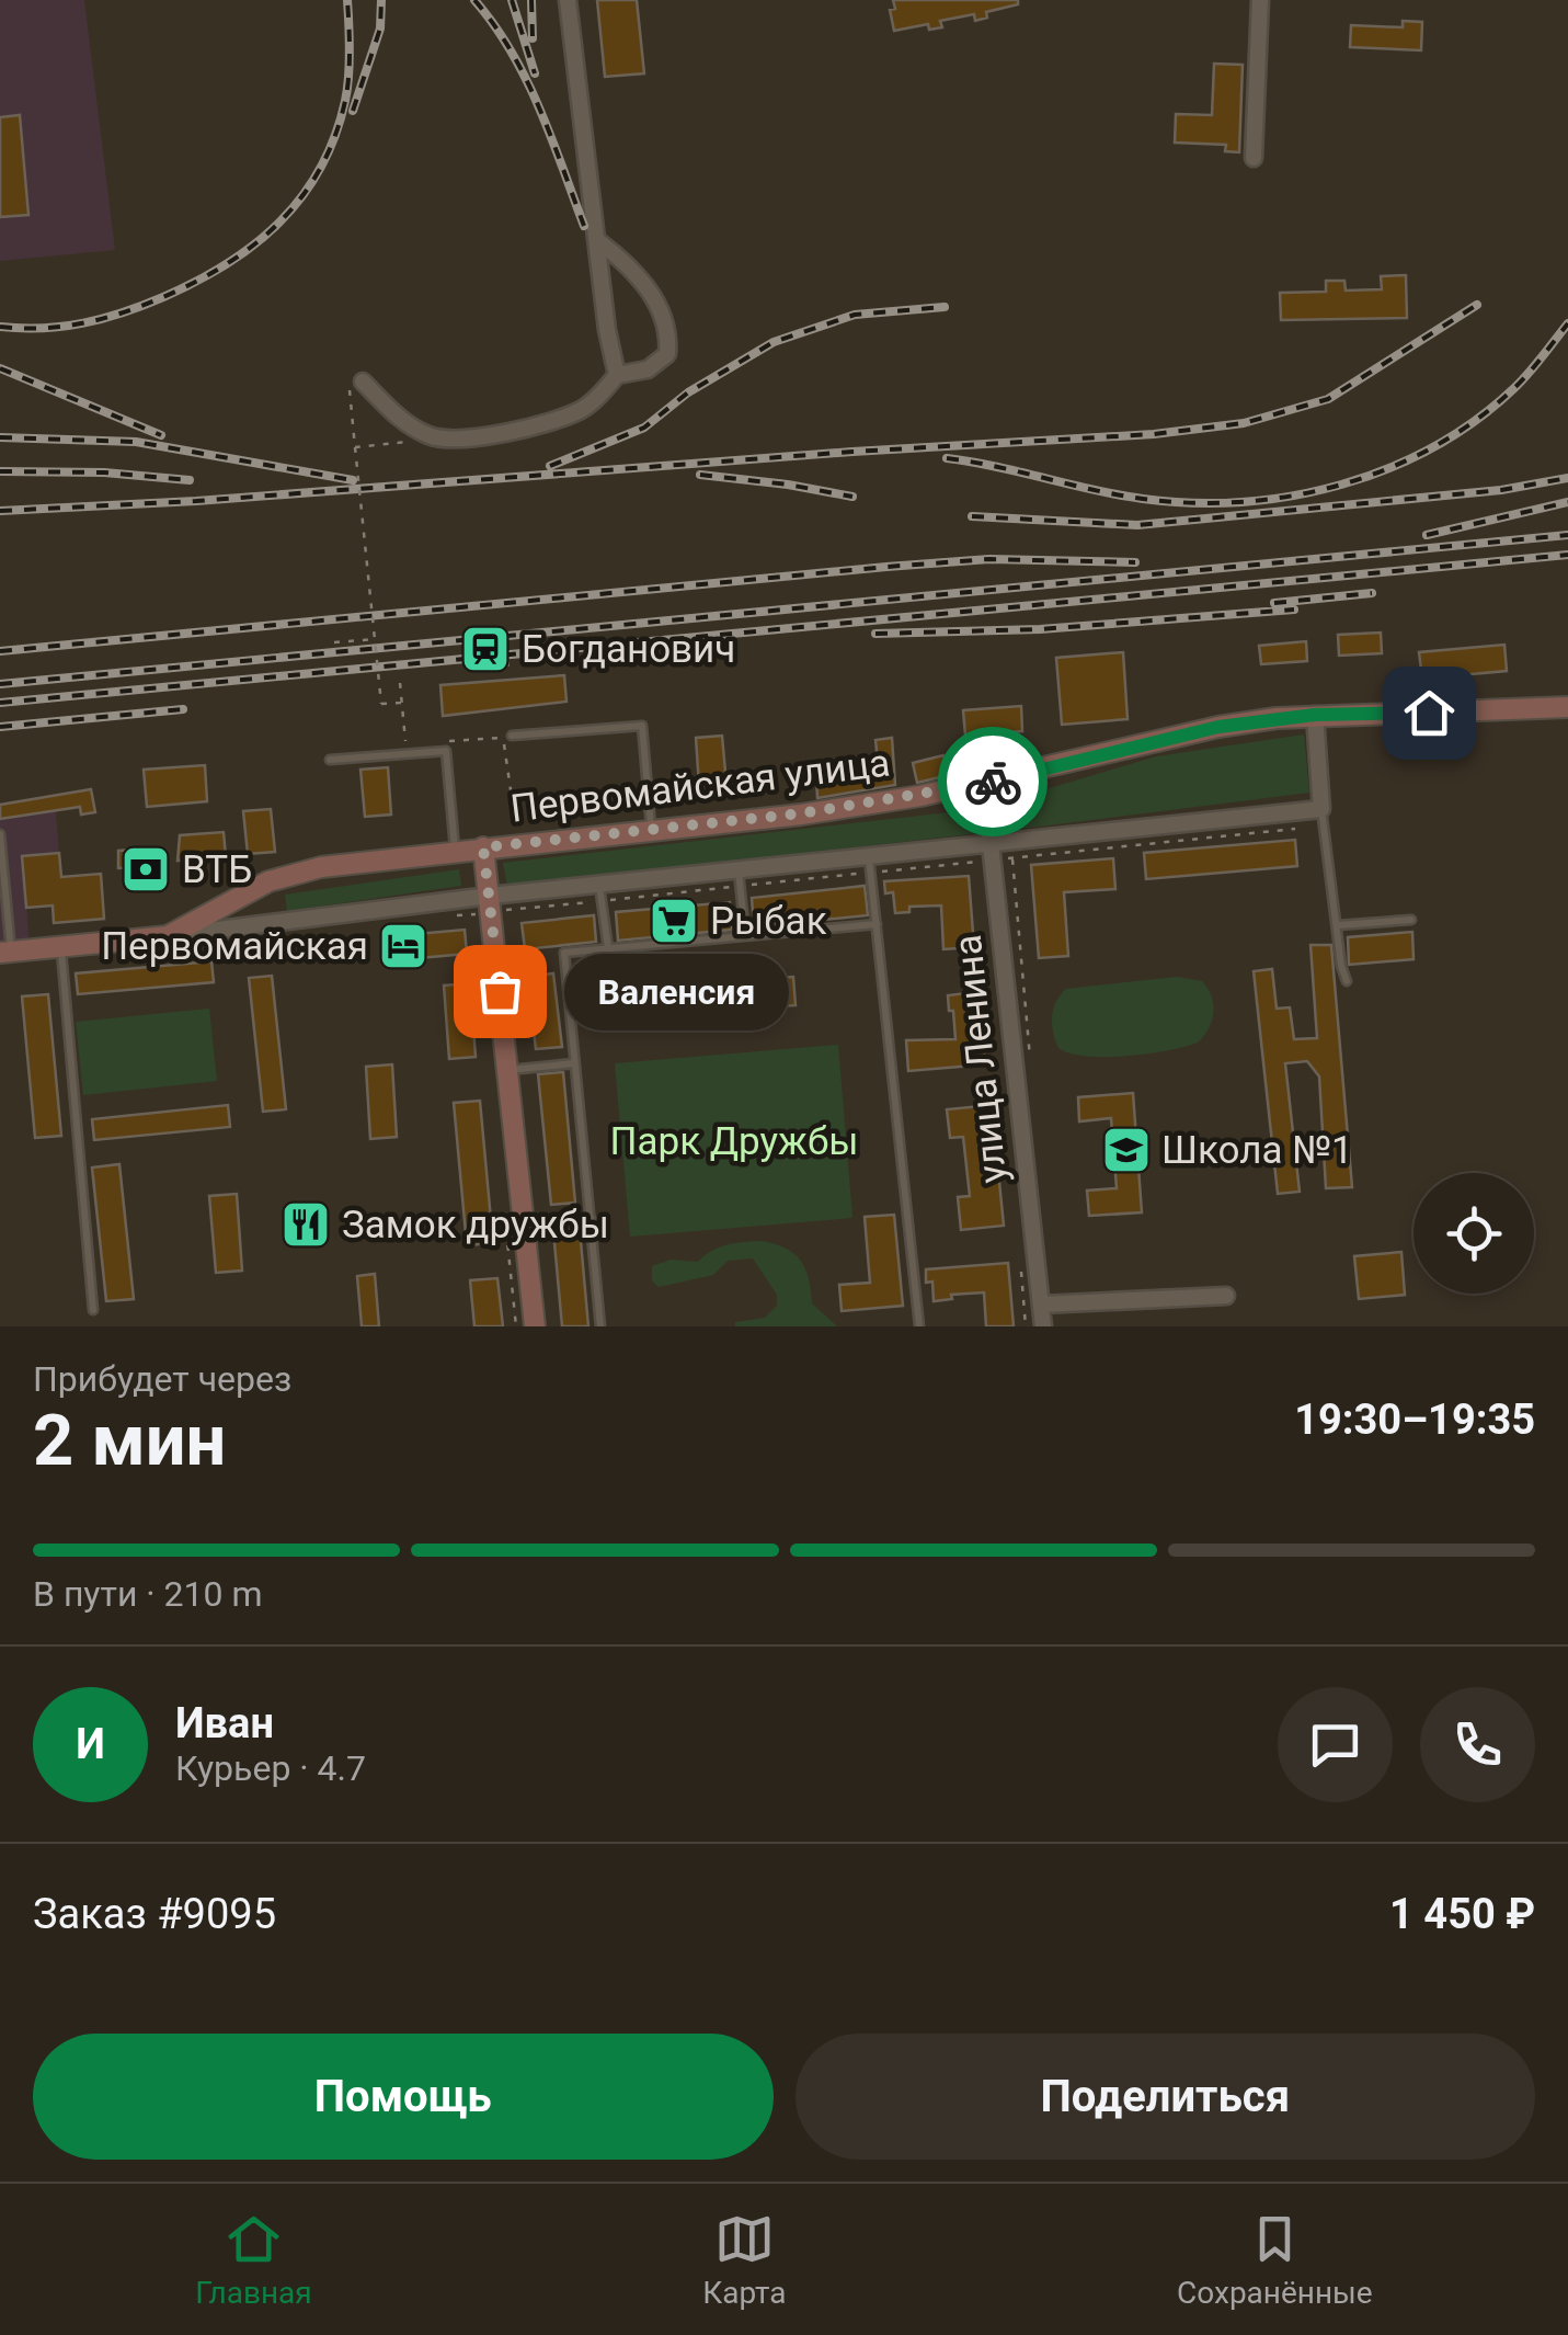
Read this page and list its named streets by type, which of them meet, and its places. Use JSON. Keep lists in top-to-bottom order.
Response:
{
  "streets": {
    "main road": ["Первомайская улица"],
    "street": ["улица Ленина"]
  },
  "crossings": [
    ["Первомайская улица", "улица Ленина"]
  ],
  "parks": ["Парк Дружбы"],
  "places": {
    "station": ["Богданович"],
    "bank": ["ВТБ"],
    "supermarket": ["Рыбак"],
    "hotel": ["Первомайская"],
    "other": ["Валенсия"],
    "school or university": ["Школа №1"],
    "restaurant": ["Замок дружбы"]
  },
  "page": {
    "bubble": "Валенсия",
    "heading": ["2 мин", "Прибудет через", "19:30–19:35"],
    "panel": [
      "Иван",
      "Курьер · 4.7",
      "Заказ #9095",
      "1 450 ₽"
    ],
    "bar": "В пути · 210 m",
    "round": "И",
    "buttons": ["Помощь", "Поделиться"],
    "tabs": ["Главная", "Карта", "Сохранённые"]
  }
}
